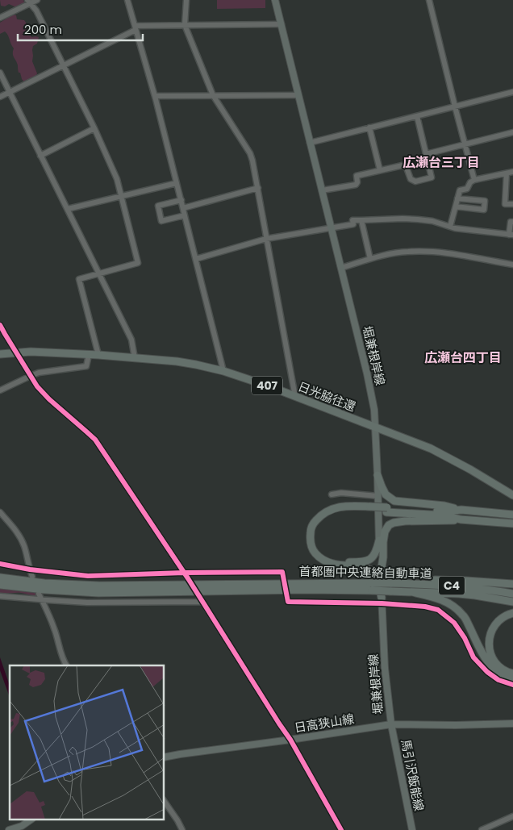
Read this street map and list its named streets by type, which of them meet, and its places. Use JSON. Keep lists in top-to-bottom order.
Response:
{
  "streets": {
    "highway": [
      "407",
      "日光脇往還",
      "首都圏中央連絡自動車道",
      "C4"
    ],
    "main road": ["堀兼根岸線", "日高狭山線", "馬引沢飯能線"]
  },
  "crossings": [
    ["堀兼根岸線", "日光脇往還"],
    ["堀兼根岸線", "日高狭山線"],
    ["堀兼根岸線", "馬引沢飯能線"],
    ["日高狭山線", "馬引沢飯能線"]
  ],
  "districts": ["広瀬台三丁目", "広瀬台四丁目"],
  "scale_bar": "200 m"
}
